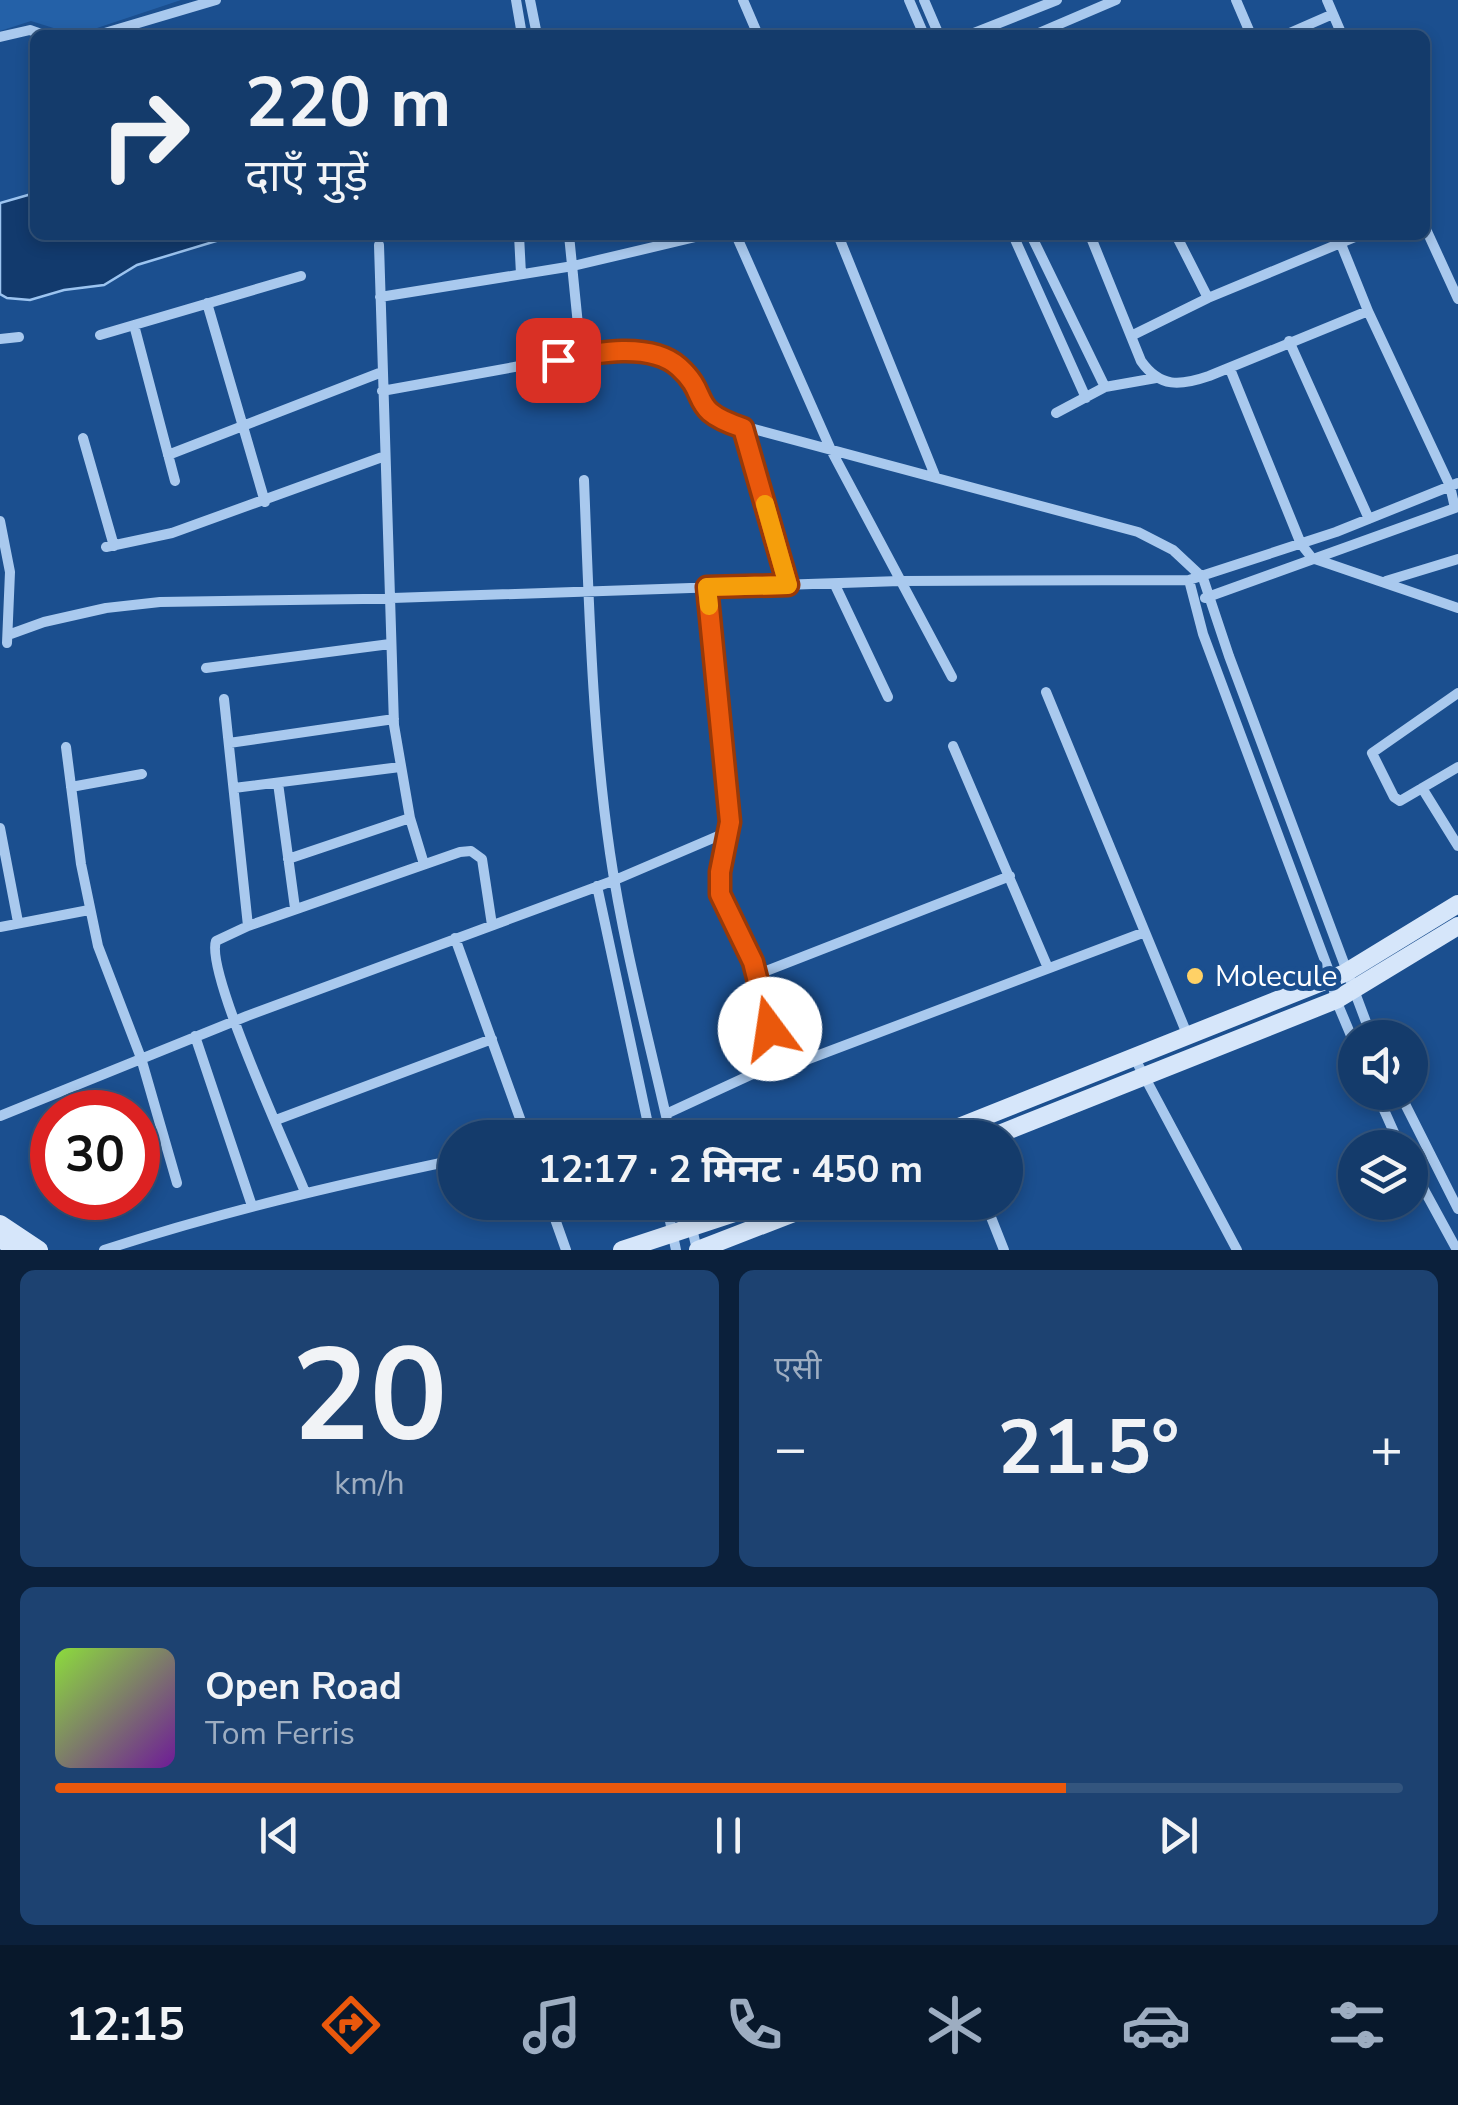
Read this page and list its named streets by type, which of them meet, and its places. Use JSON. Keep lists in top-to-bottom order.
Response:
{
  "places": ["Molecule"],
  "page": {
    "turn": ["220 m", "दाएँ मुड़ें"],
    "limit": "30",
    "trip": "12:17 · 2 मिनट · 450 m",
    "tile": [
      ["20", "km/h"],
      "एसी"
    ],
    "heat": ["−", "21.5°", "+"],
    "song": ["Open Road", "Tom Ferris"],
    "tabs": "12:15"
  }
}
